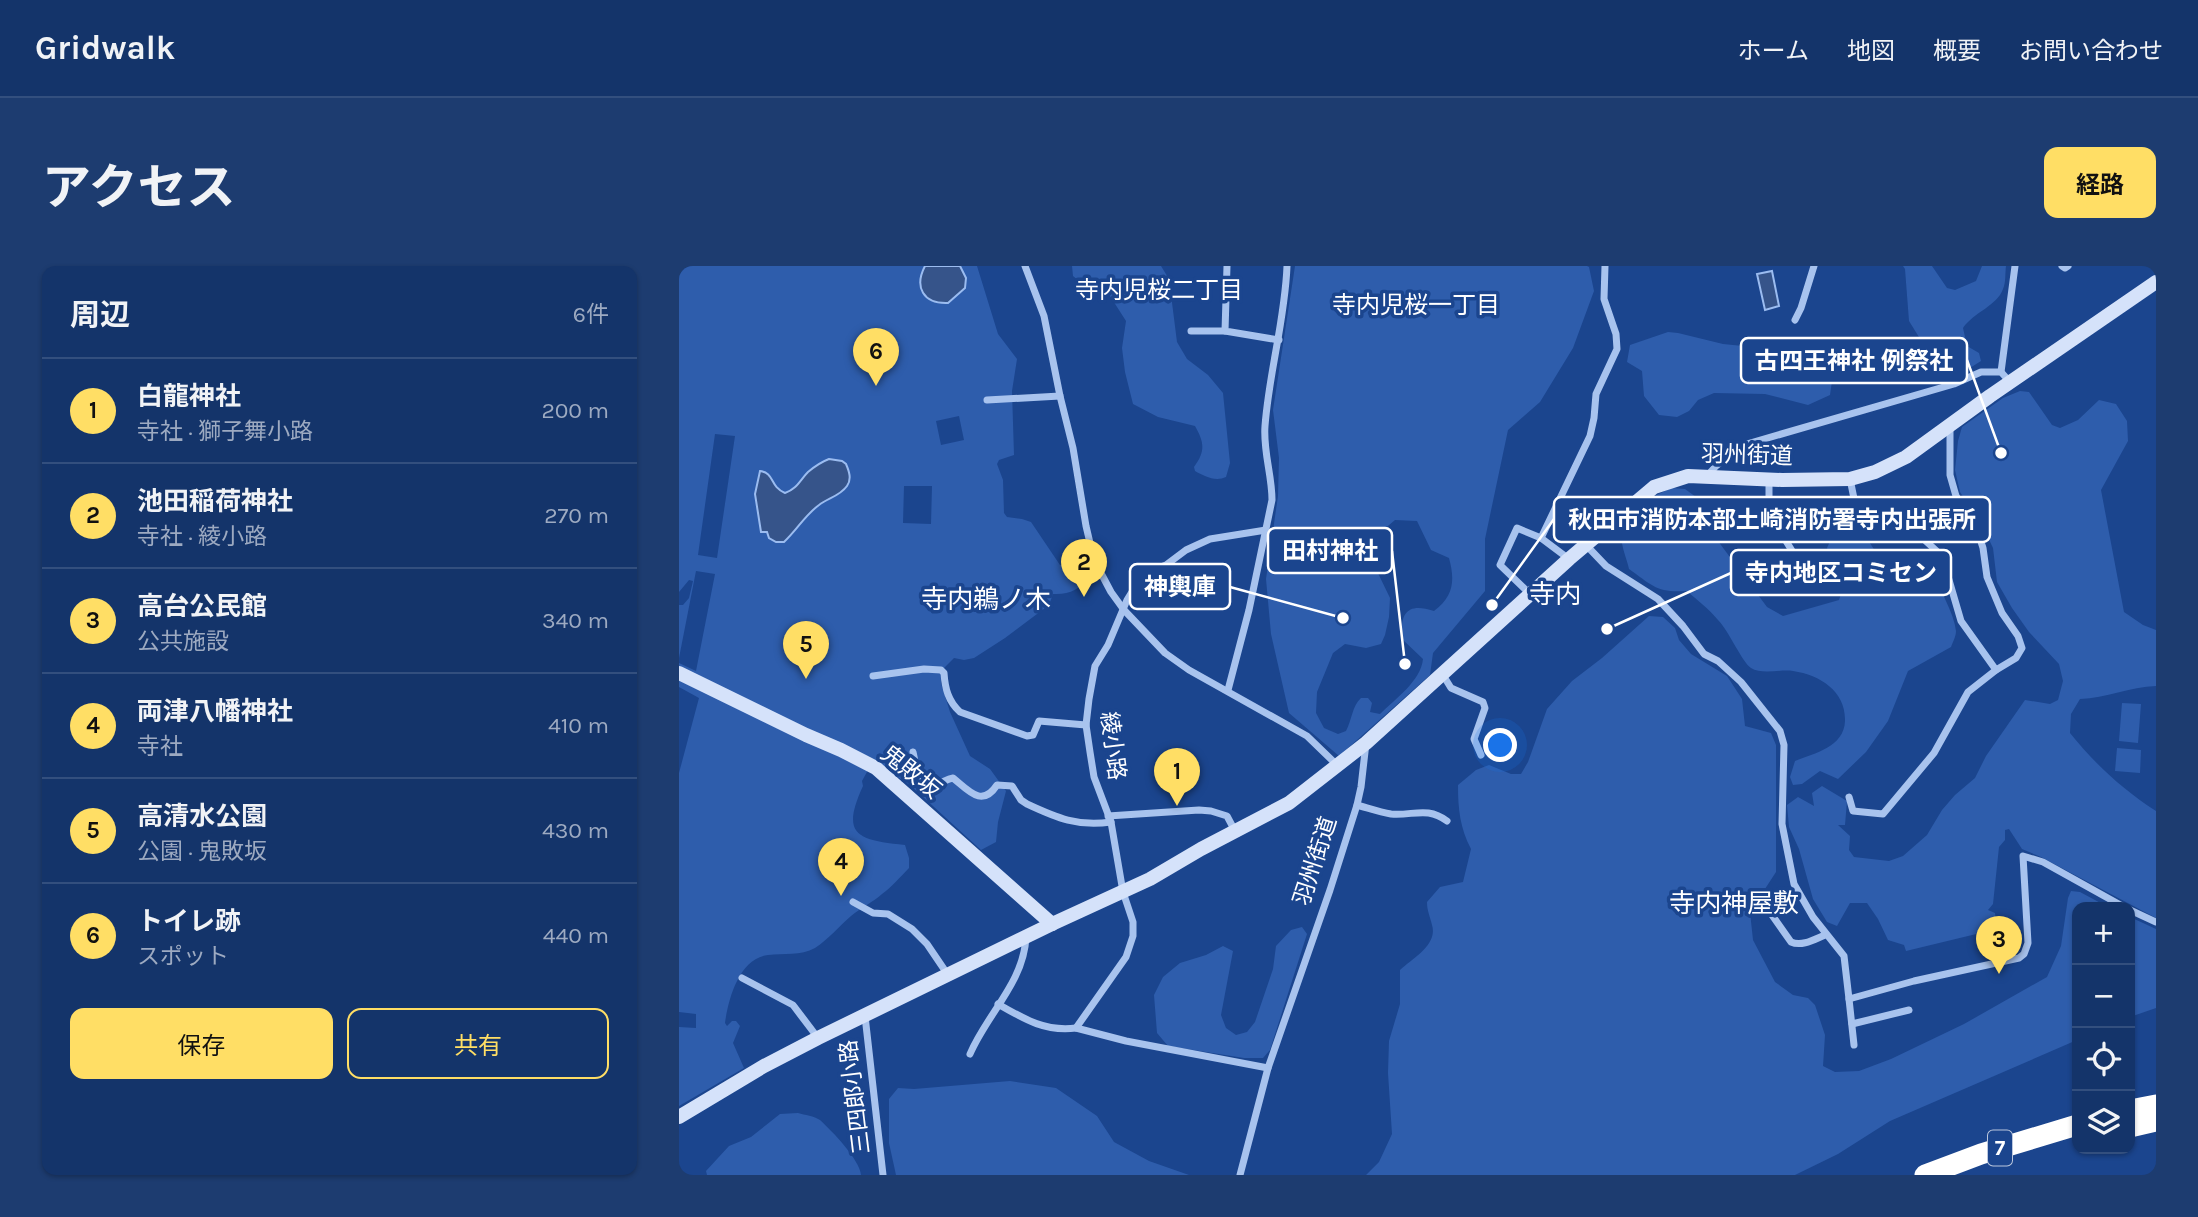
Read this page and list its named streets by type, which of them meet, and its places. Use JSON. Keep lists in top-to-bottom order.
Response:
{
  "streets": {
    "highway": ["7"],
    "street": [
      "羽州街道",
      "綾小路",
      "鬼敗坂",
      "三四郎小路"
    ]
  },
  "districts": [
    "寺内児桜二丁目",
    "寺内児桜一丁目",
    "寺内",
    "寺内鵜ノ木",
    "寺内神屋敷"
  ],
  "places": [
    "古四王神社 例祭社",
    "秋田市消防本部土崎消防署寺内出張所",
    "神輿庫",
    "寺内地区コミセン",
    "田村神社"
  ],
  "page": {
    "header": "Gridwalk",
    "nav": [
      "ホーム",
      "地図",
      "概要",
      "お問い合わせ"
    ],
    "title": "アクセス",
    "buttons": [
      "経路",
      ["保存", "共有"]
    ],
    "heading": ["周辺", "6件"],
    "pins": [
      "6",
      "2",
      "5",
      "1",
      "4",
      "3"
    ],
    "list": [
      {
        "mark": "1",
        "name": "白龍神社",
        "note": "寺社 · 獅子舞小路",
        "value": "200 m"
      },
      {
        "mark": "2",
        "name": "池田稲荷神社",
        "note": "寺社 · 綾小路",
        "value": "270 m"
      },
      {
        "mark": "3",
        "name": "高台公民館",
        "note": "公共施設",
        "value": "340 m"
      },
      {
        "mark": "4",
        "name": "両津八幡神社",
        "note": "寺社",
        "value": "410 m"
      },
      {
        "mark": "5",
        "name": "高清水公園",
        "note": "公園 · 鬼敗坂",
        "value": "430 m"
      },
      {
        "mark": "6",
        "name": "トイレ跡",
        "note": "スポット",
        "value": "440 m"
      }
    ],
    "map_buttons": ["+", "−"]
  }
}
